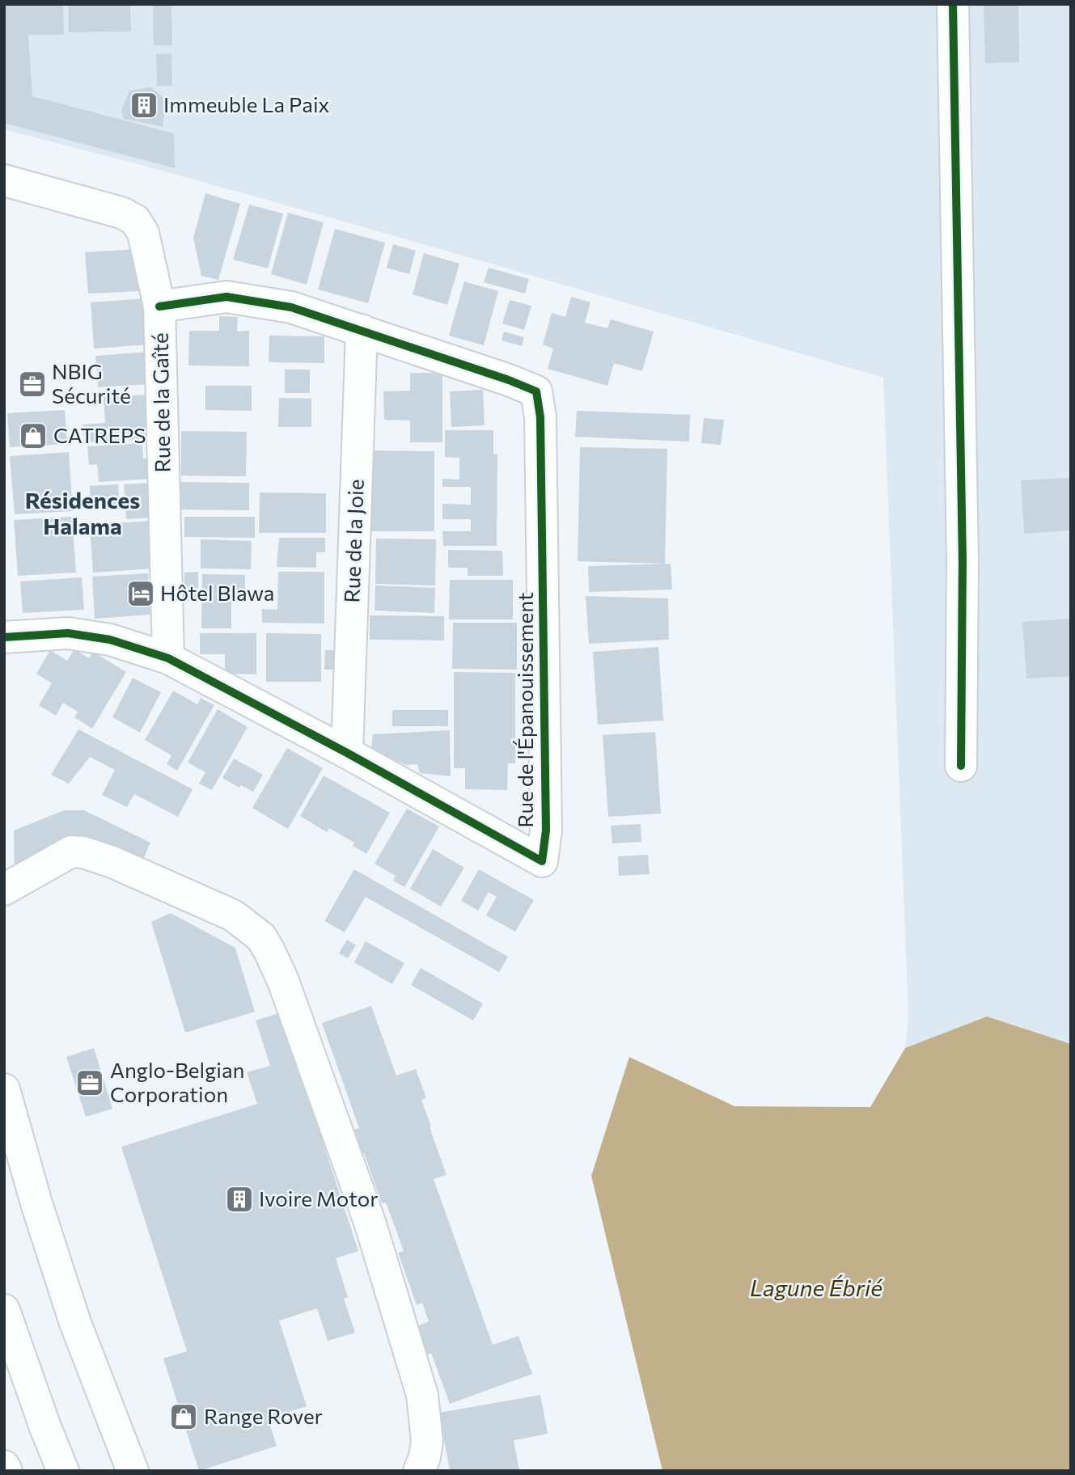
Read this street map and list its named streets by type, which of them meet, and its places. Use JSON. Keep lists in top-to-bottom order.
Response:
{
  "streets": {
    "main road": ["Rue de la Gaîté", "Rue de la Joie", "Rue de l'Épanouissement"]
  },
  "crossings": [
    ["Rue de la Gaîté", "Rue de l'Épanouissement"],
    ["Rue de la Joie", "Rue de l'Épanouissement"]
  ],
  "districts": ["Résidences Halama"],
  "water": ["Lagune Ébrié"],
  "places": {
    "building": ["Immeuble La Paix", "Ivoire Motor"],
    "office": ["NBIG Sécurité", "Anglo-Belgian Corporation"],
    "shop": ["CATREPS", "Range Rover"],
    "hotel": ["Hôtel Blawa"]
  }
}
